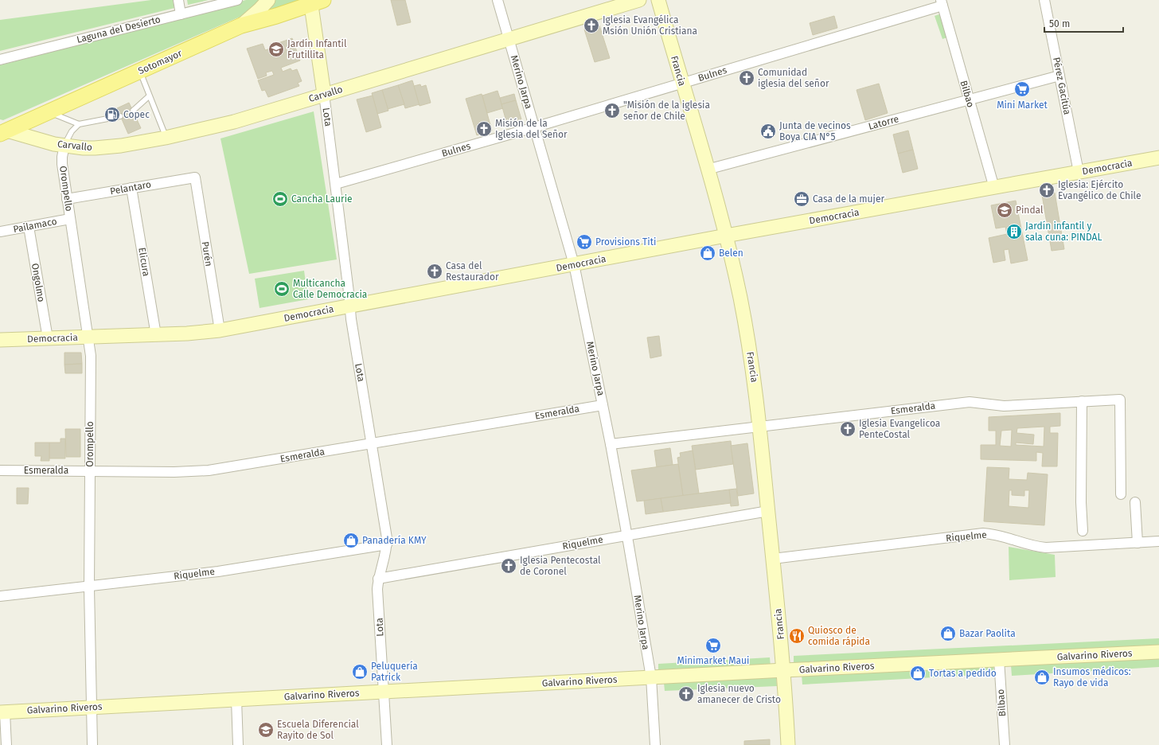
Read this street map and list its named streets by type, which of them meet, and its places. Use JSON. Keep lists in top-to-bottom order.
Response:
{
  "streets": {
    "main road": ["Sotomayor"],
    "street": [
      "Laguna del Desierto",
      "Francia",
      "Bulnes",
      "Merino Jarpa",
      "Pérez Gacitúa",
      "Carvallo",
      "Bilbao",
      "Lota",
      "Latorre",
      "Democracia",
      "Pelantaro",
      "Orompello",
      "Pailamaco",
      "Purén",
      "Elicura",
      "Ongolmo",
      "Esmeralda",
      "Riquelme",
      "Galvarino Riveros"
    ]
  },
  "crossings": [
    ["Sotomayor", "Carvallo"],
    ["Sotomayor", "Lota"],
    ["Francia", "Bulnes"],
    ["Francia", "Latorre"],
    ["Francia", "Democracia"],
    ["Francia", "Esmeralda"],
    ["Francia", "Riquelme"],
    ["Francia", "Galvarino Riveros"],
    ["Bulnes", "Merino Jarpa"],
    ["Bulnes", "Bilbao"],
    ["Bulnes", "Lota"],
    ["Merino Jarpa", "Carvallo"],
    ["Merino Jarpa", "Democracia"],
    ["Merino Jarpa", "Esmeralda"],
    ["Merino Jarpa", "Riquelme"],
    ["Merino Jarpa", "Galvarino Riveros"],
    ["Pérez Gacitúa", "Latorre"],
    ["Pérez Gacitúa", "Democracia"],
    ["Carvallo", "Lota"],
    ["Carvallo", "Orompello"],
    ["Bilbao", "Latorre"],
    ["Bilbao", "Democracia"],
    ["Bilbao", "Galvarino Riveros"],
    ["Lota", "Democracia"],
    ["Lota", "Esmeralda"],
    ["Lota", "Riquelme"],
    ["Lota", "Galvarino Riveros"],
    ["Democracia", "Orompello"],
    ["Democracia", "Purén"],
    ["Democracia", "Elicura"],
    ["Democracia", "Ongolmo"],
    ["Pelantaro", "Orompello"],
    ["Pelantaro", "Purén"],
    ["Pelantaro", "Elicura"],
    ["Orompello", "Pailamaco"],
    ["Orompello", "Esmeralda"],
    ["Orompello", "Riquelme"],
    ["Orompello", "Galvarino Riveros"],
    ["Pailamaco", "Ongolmo"]
  ],
  "places": {
    "church": [
      "Iglesia Evangélica Msión Unión Cristiana",
      "Comunidad iglesia del señor",
      "\"Misión de la iglesia señor de Chile",
      "Misión de la Iglesia del Señor",
      "Iglesia: Ejército Evangélico de Chile",
      "Casa del Restaurador",
      "Iglesia Evangelicoa PenteCostal",
      "Iglesia Pentecostal de Coronel",
      "Iglesia nuevo amanecer de Cristo"
    ],
    "school or university": ["Jardín Infantil Frutillita", "Pindal", "Escuela Diferencial Rayito de Sol"],
    "supermarket": ["Mini Market", "Provisions Titi", "Minimarket Maui"],
    "fuel station": ["Copec"],
    "public building": ["Junta de vecinos Boya CIA N°5"],
    "sports": ["Cancha Laurie", "Multicancha Calle Democracia"],
    "office": ["Casa de la mujer"],
    "building": ["Jardín infantil y sala cuna: PINDAL"],
    "shop": [
      "Belen",
      "Panadería KMY",
      "Bazar Paolita",
      "Peluquería Patrick",
      "Tortas a pedido",
      "Insumos médicos: Rayo de vida"
    ],
    "restaurant": ["Quiosco de comida rápida"]
  },
  "scale_bar": "50 m"
}
